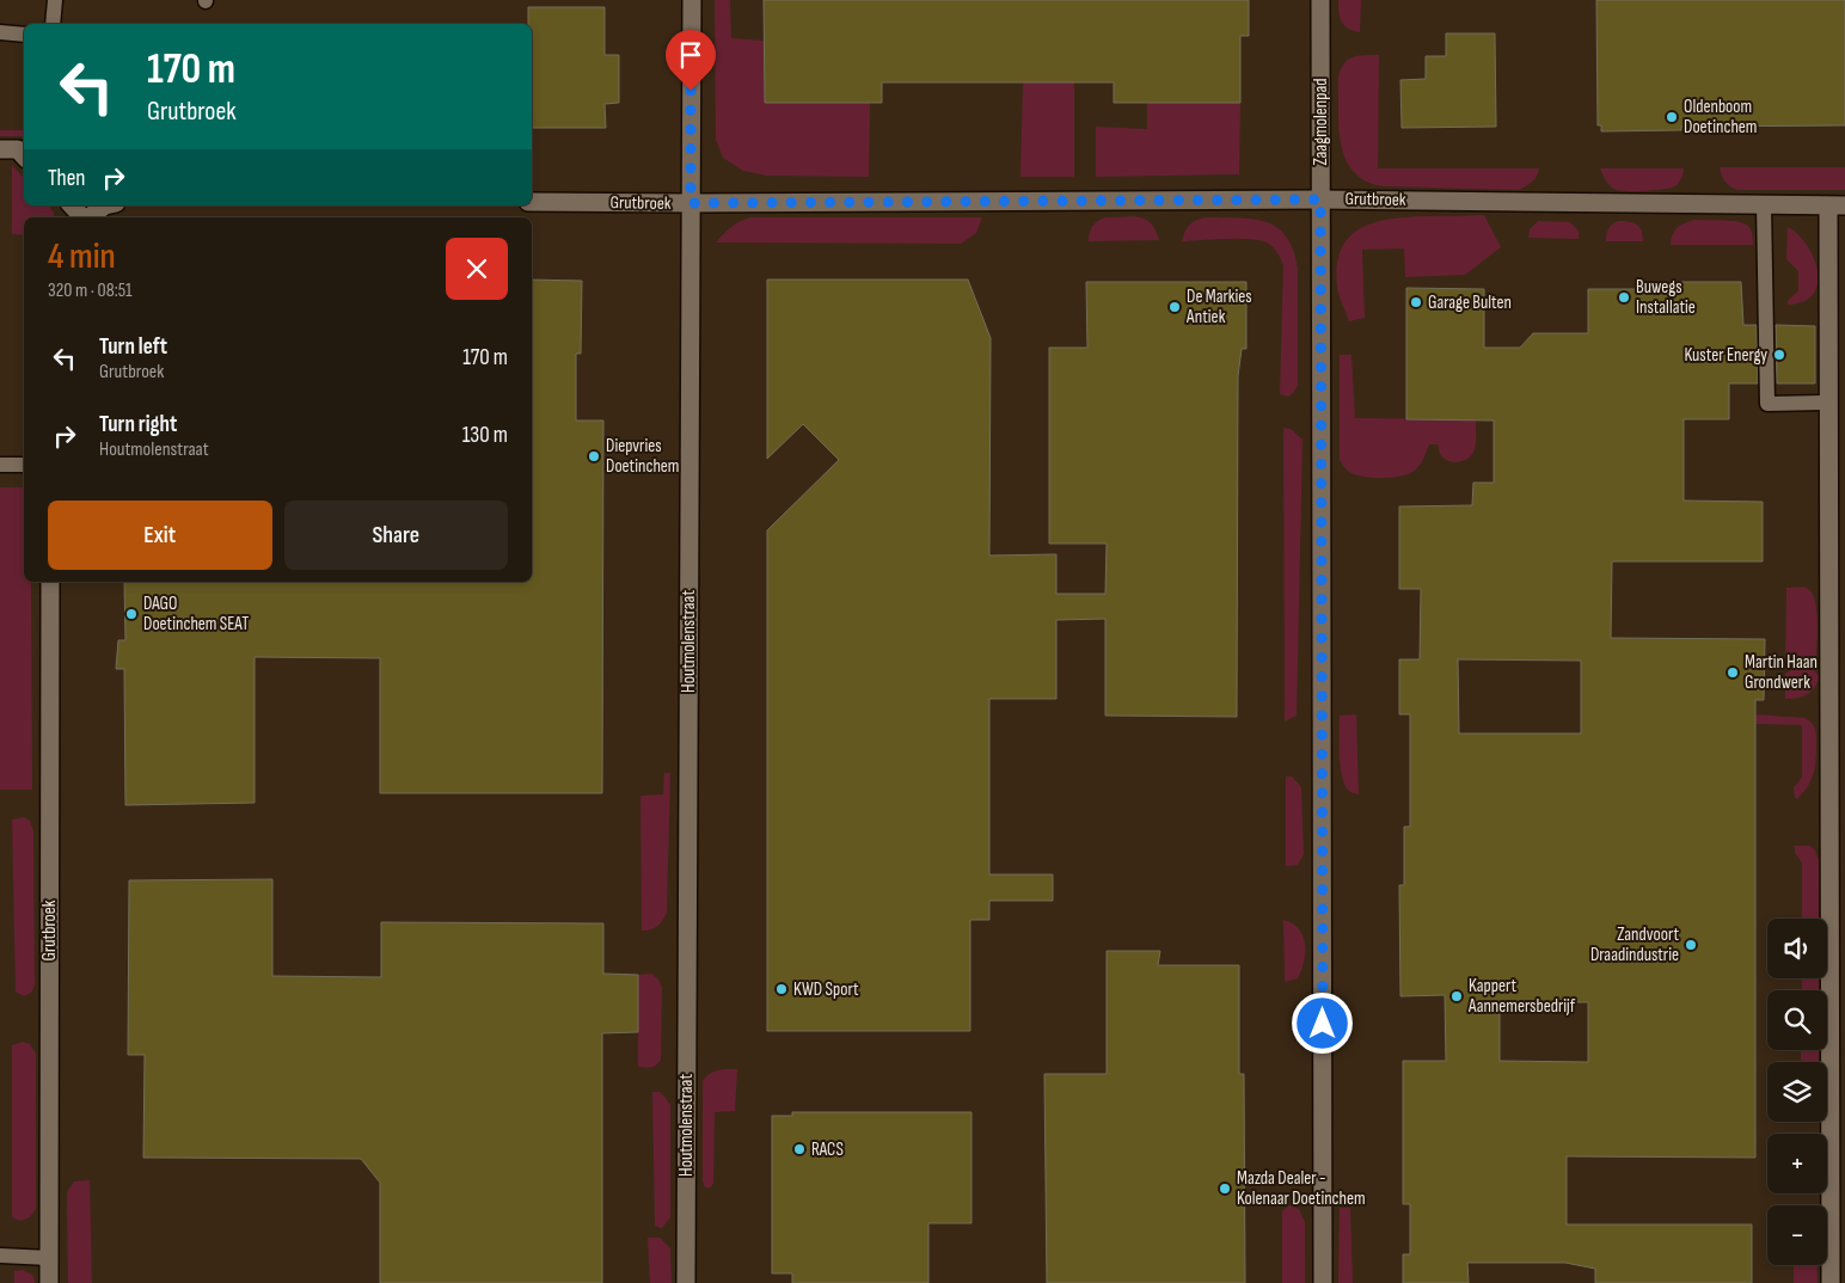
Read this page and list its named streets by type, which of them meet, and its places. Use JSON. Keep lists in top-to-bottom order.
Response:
{
  "streets": {
    "street": ["Zaagmolenpad", "Grutbroek", "Houtmolenstraat"]
  },
  "crossings": [
    ["Zaagmolenpad", "Grutbroek"],
    ["Grutbroek", "Houtmolenstraat"]
  ],
  "places": [
    "Oldenboom Doetinchem",
    "Buwegs Installatie",
    "Garage Bulten",
    "De Markies Antiek",
    "Kuster Energy",
    "Diepvries Doetinchem",
    "DAGO Doetinchem SEAT",
    "Martin Haan Grondwerk",
    "Zandvoort Draadindustrie",
    "KWD Sport",
    "Kappert Aannemersbedrijf",
    "RACS",
    "Mazda Dealer - Kolenaar Doetinchem"
  ],
  "page": {
    "turn": ["170 m", "Grutbroek"],
    "then": "Then",
    "heading": ["4 min", "320 m · 08:51"],
    "list": [
      {
        "name": "Turn left",
        "note": "Grutbroek",
        "value": "170 m"
      },
      {
        "name": "Turn right",
        "note": "Houtmolenstraat",
        "value": "130 m"
      }
    ],
    "buttons": ["Exit", "Share"],
    "map_buttons": ["+", "−"]
  }
}
